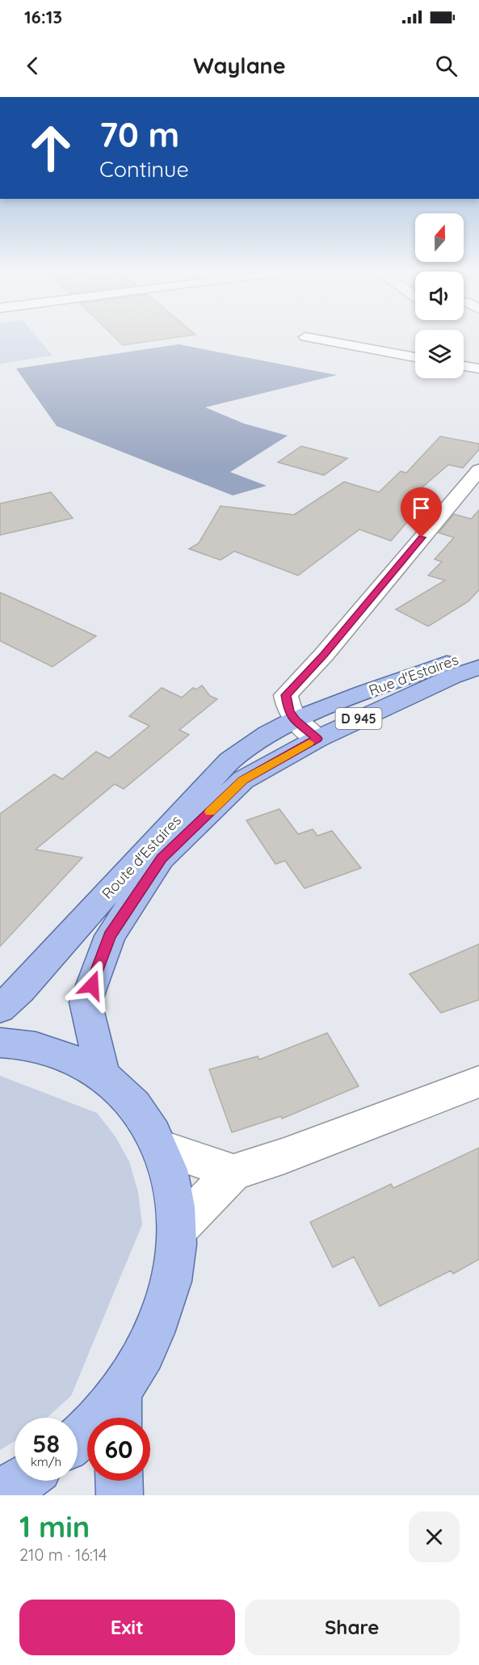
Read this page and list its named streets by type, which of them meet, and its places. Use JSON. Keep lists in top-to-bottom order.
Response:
{
  "streets": {
    "main road": ["Rue d'Estaires", "D 945", "Route d'Estaires"]
  },
  "crossings": [
    ["Rue d'Estaires", "Route d'Estaires"],
    ["D 945", "Route d'Estaires"]
  ],
  "north": "top",
  "page": {
    "status": "16:13",
    "header": "Waylane",
    "turn": ["70 m", "Continue"],
    "speed": "58 km/h",
    "limit": "60",
    "heading": ["1 min", "210 m · 16:14"],
    "buttons": ["Exit", "Share"]
  }
}
